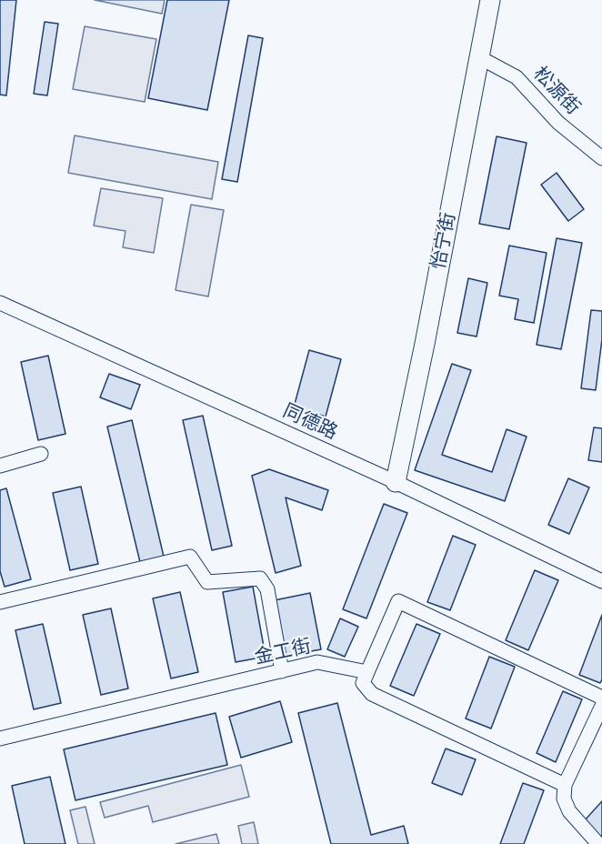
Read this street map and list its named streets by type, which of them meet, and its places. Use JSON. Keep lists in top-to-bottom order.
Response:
{
  "streets": {
    "street": [
      "松源街",
      "怡宁街",
      "同德路",
      "金工街"
    ]
  },
  "crossings": [
    ["松源街", "怡宁街"],
    ["怡宁街", "同德路"]
  ]
}
